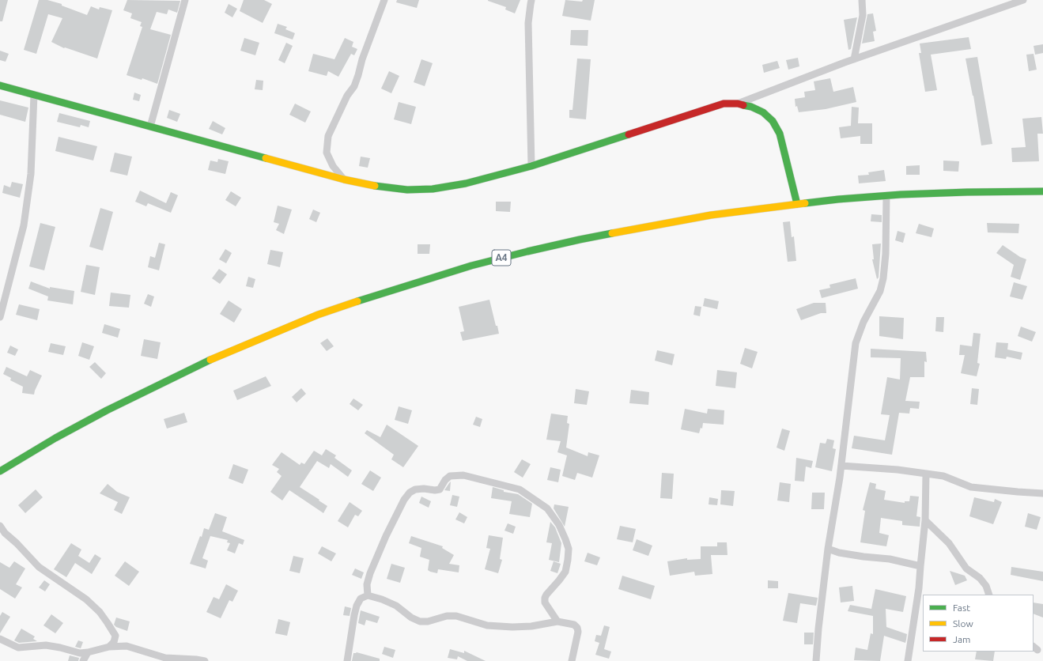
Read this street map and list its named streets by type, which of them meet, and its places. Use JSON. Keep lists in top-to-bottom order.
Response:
{
  "streets": {
    "main road": ["A4"]
  },
  "legend": ["Fast", "Slow", "Jam"]
}
